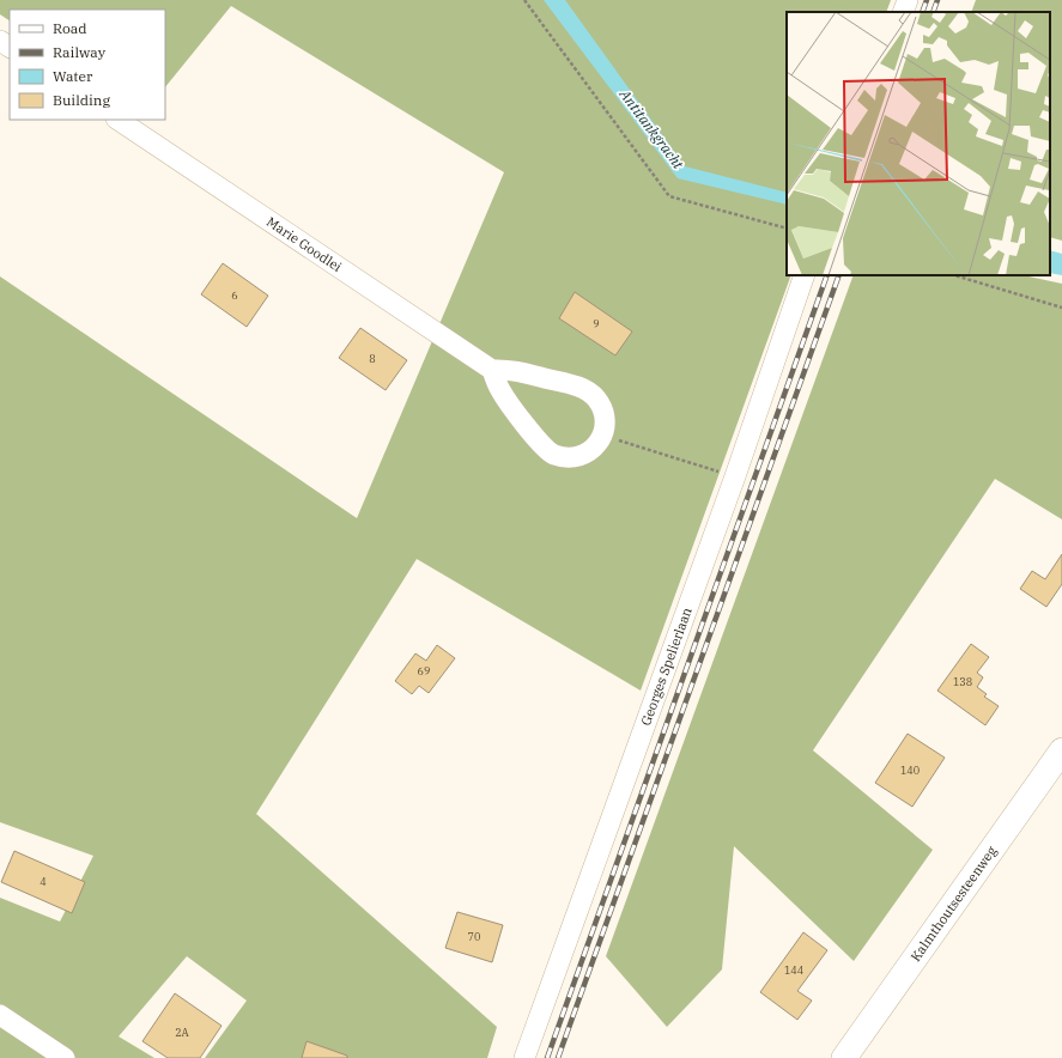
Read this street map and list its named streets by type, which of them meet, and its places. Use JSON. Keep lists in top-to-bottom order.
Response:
{
  "streets": {
    "main road": ["Kalmthoutsesteenweg"],
    "street": ["Marie Goodlei", "Georges Spelierlaan"]
  },
  "water": ["Antitankgracht"],
  "house_numbers": [
    "6",
    "9",
    "8",
    "69",
    "138",
    "140",
    "4",
    "70",
    "144",
    "2A"
  ],
  "legend": [
    "Road",
    "Railway",
    "Water",
    "Building"
  ]
}
